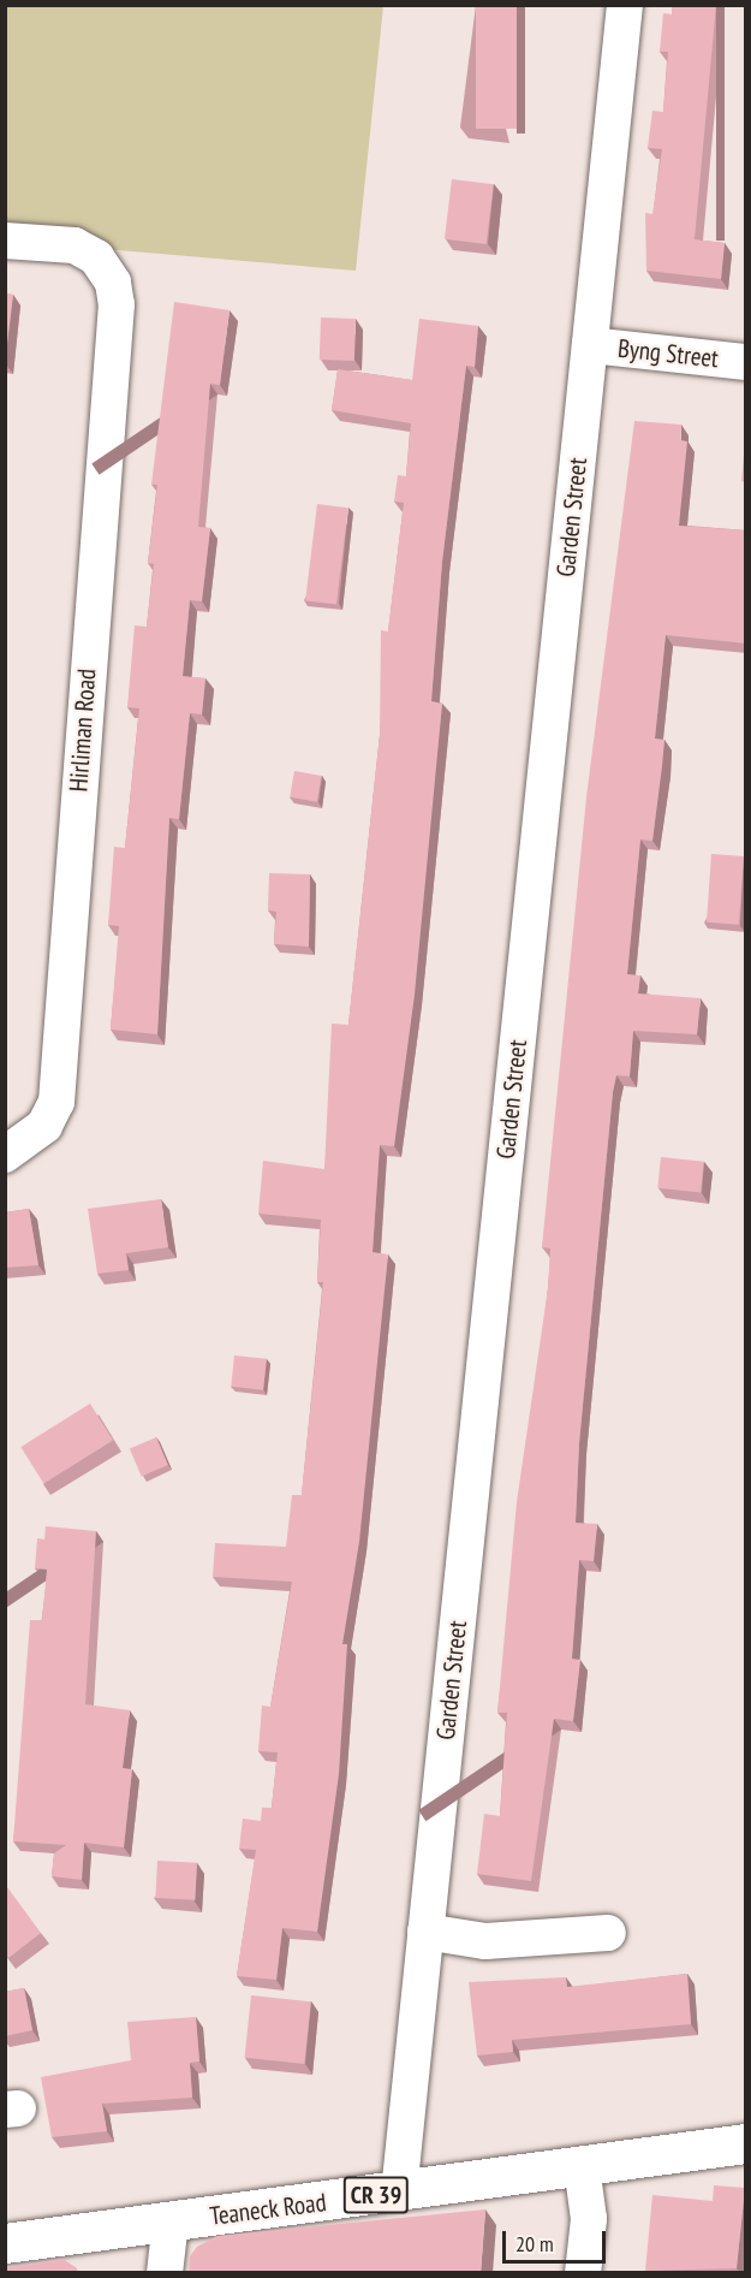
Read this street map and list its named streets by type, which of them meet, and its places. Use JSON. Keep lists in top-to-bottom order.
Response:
{
  "streets": {
    "main road": ["CR 39", "Teaneck Road"],
    "street": ["Byng Street", "Garden Street", "Hirliman Road"]
  },
  "crossings": [
    ["Byng Street", "Garden Street"],
    ["Garden Street", "Teaneck Road"]
  ],
  "scale_bar": "20 m"
}
